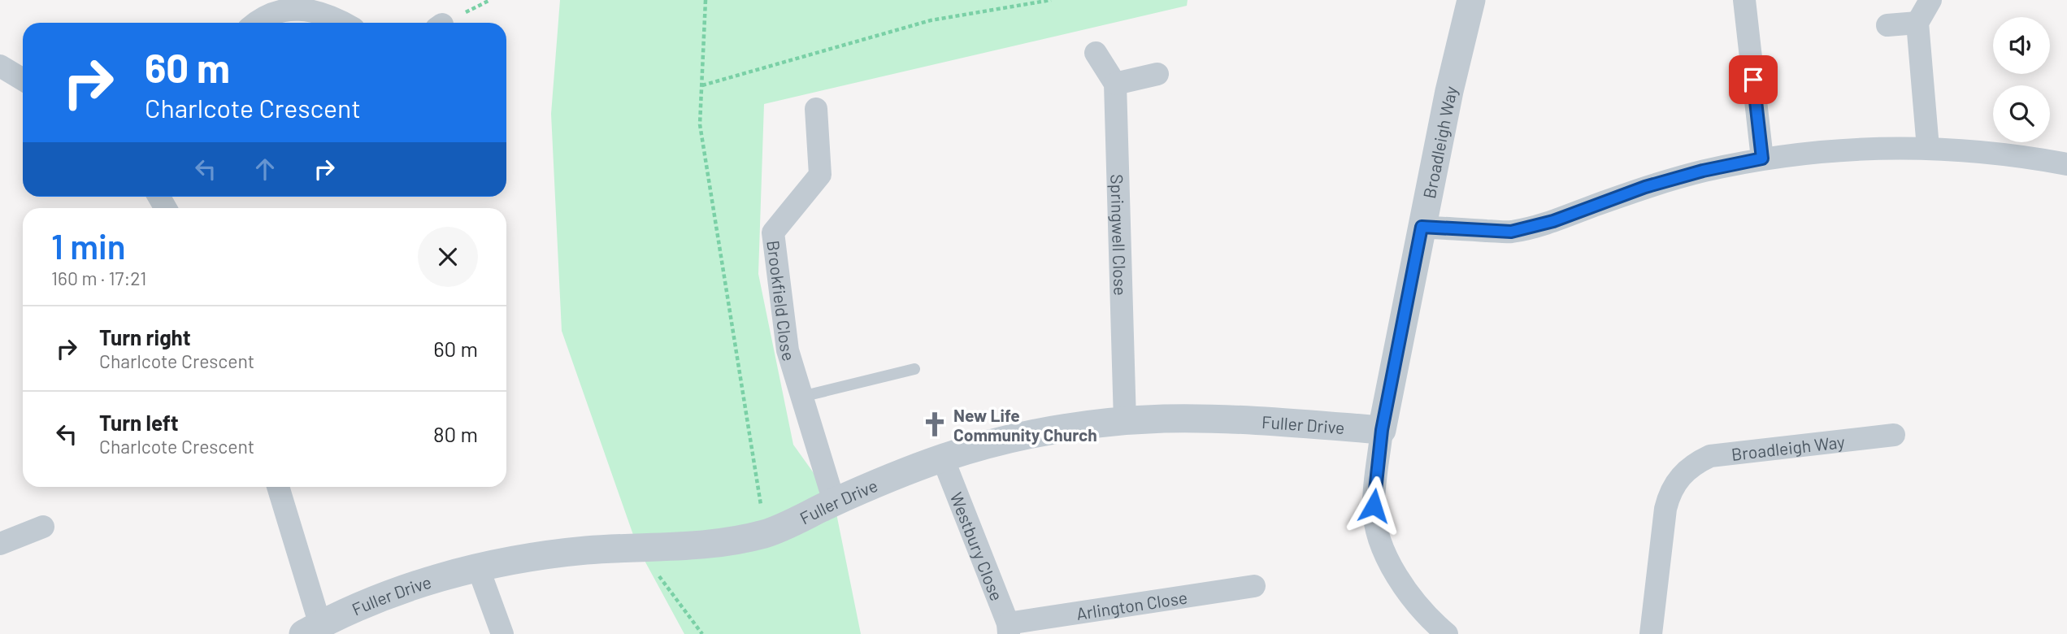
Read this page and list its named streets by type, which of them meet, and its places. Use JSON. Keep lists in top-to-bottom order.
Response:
{
  "streets": {
    "street": [
      "Broadleigh Way",
      "Springwell Close",
      "Brookfield Close",
      "Fuller Drive",
      "Westbury Close",
      "Arlington Close"
    ]
  },
  "crossings": [
    ["Broadleigh Way", "Fuller Drive"],
    ["Springwell Close", "Fuller Drive"],
    ["Brookfield Close", "Fuller Drive"],
    ["Fuller Drive", "Westbury Close"],
    ["Westbury Close", "Arlington Close"]
  ],
  "places": {
    "church": ["New Life Community Church"]
  },
  "page": {
    "turn": ["60 m", "Charlcote Crescent"],
    "heading": ["1 min", "160 m · 17:21"],
    "list": [
      {
        "name": "Turn right",
        "note": "Charlcote Crescent",
        "value": "60 m"
      },
      {
        "name": "Turn left",
        "note": "Charlcote Crescent",
        "value": "80 m"
      }
    ]
  }
}
